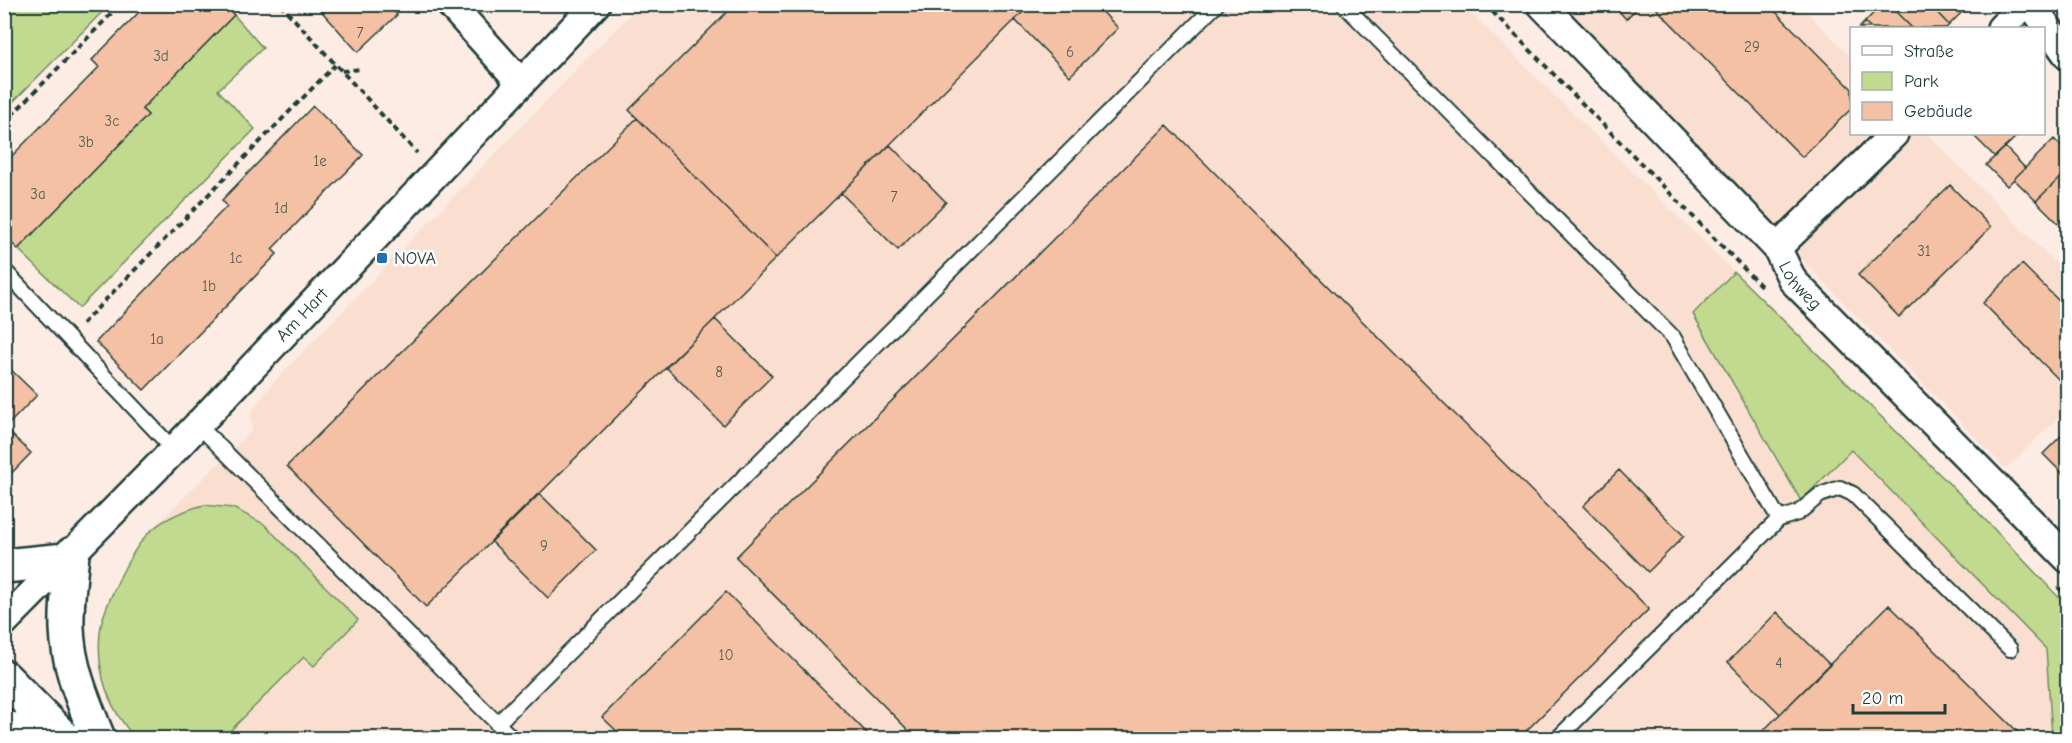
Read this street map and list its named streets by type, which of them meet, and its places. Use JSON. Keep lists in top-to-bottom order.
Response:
{
  "streets": {
    "street": ["Lohweg", "Am Hart"]
  },
  "places": {
    "transit": ["NOVA"]
  },
  "house_numbers": [
    "7",
    "29",
    "6",
    "3d",
    "3c",
    "3b",
    "1e",
    "3a",
    "7",
    "1d",
    "31",
    "1c",
    "1b",
    "1a",
    "8",
    "9",
    "10",
    "4"
  ],
  "legend": ["Straße", "Park", "Gebäude"],
  "scale_bar": "20 m"
}
